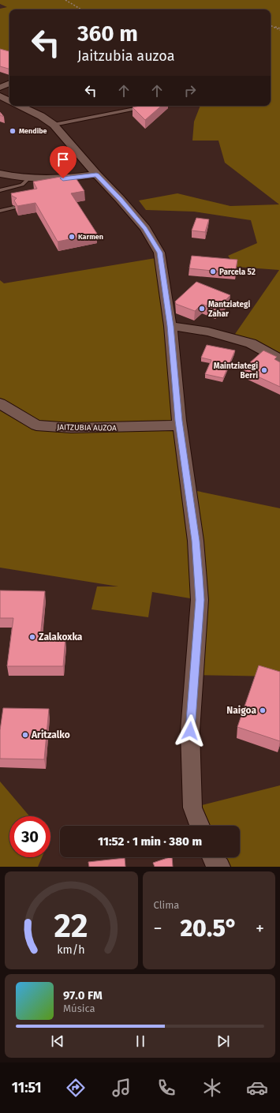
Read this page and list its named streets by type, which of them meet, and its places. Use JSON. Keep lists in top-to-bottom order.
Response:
{
  "streets": {
    "street": ["JAITZUBIA AUZOA"]
  },
  "places": [
    "Mendibe",
    "Karmen",
    "Parcela 52",
    "Mantziategi Zahar",
    "Maintziategi Berri",
    "Zalakoxka",
    "Naigoa",
    "Aritzalko"
  ],
  "page": {
    "turn": ["360 m", "Jaitzubia auzoa"],
    "limit": "30",
    "trip": "11:52 · 1 min · 380 m",
    "tile": "Clima",
    "heat": ["−", "20.5°", "+"],
    "song": ["97.0 FM", "Música"],
    "tabs": "11:51",
    "gauge": ["22", "km/h"]
  }
}
